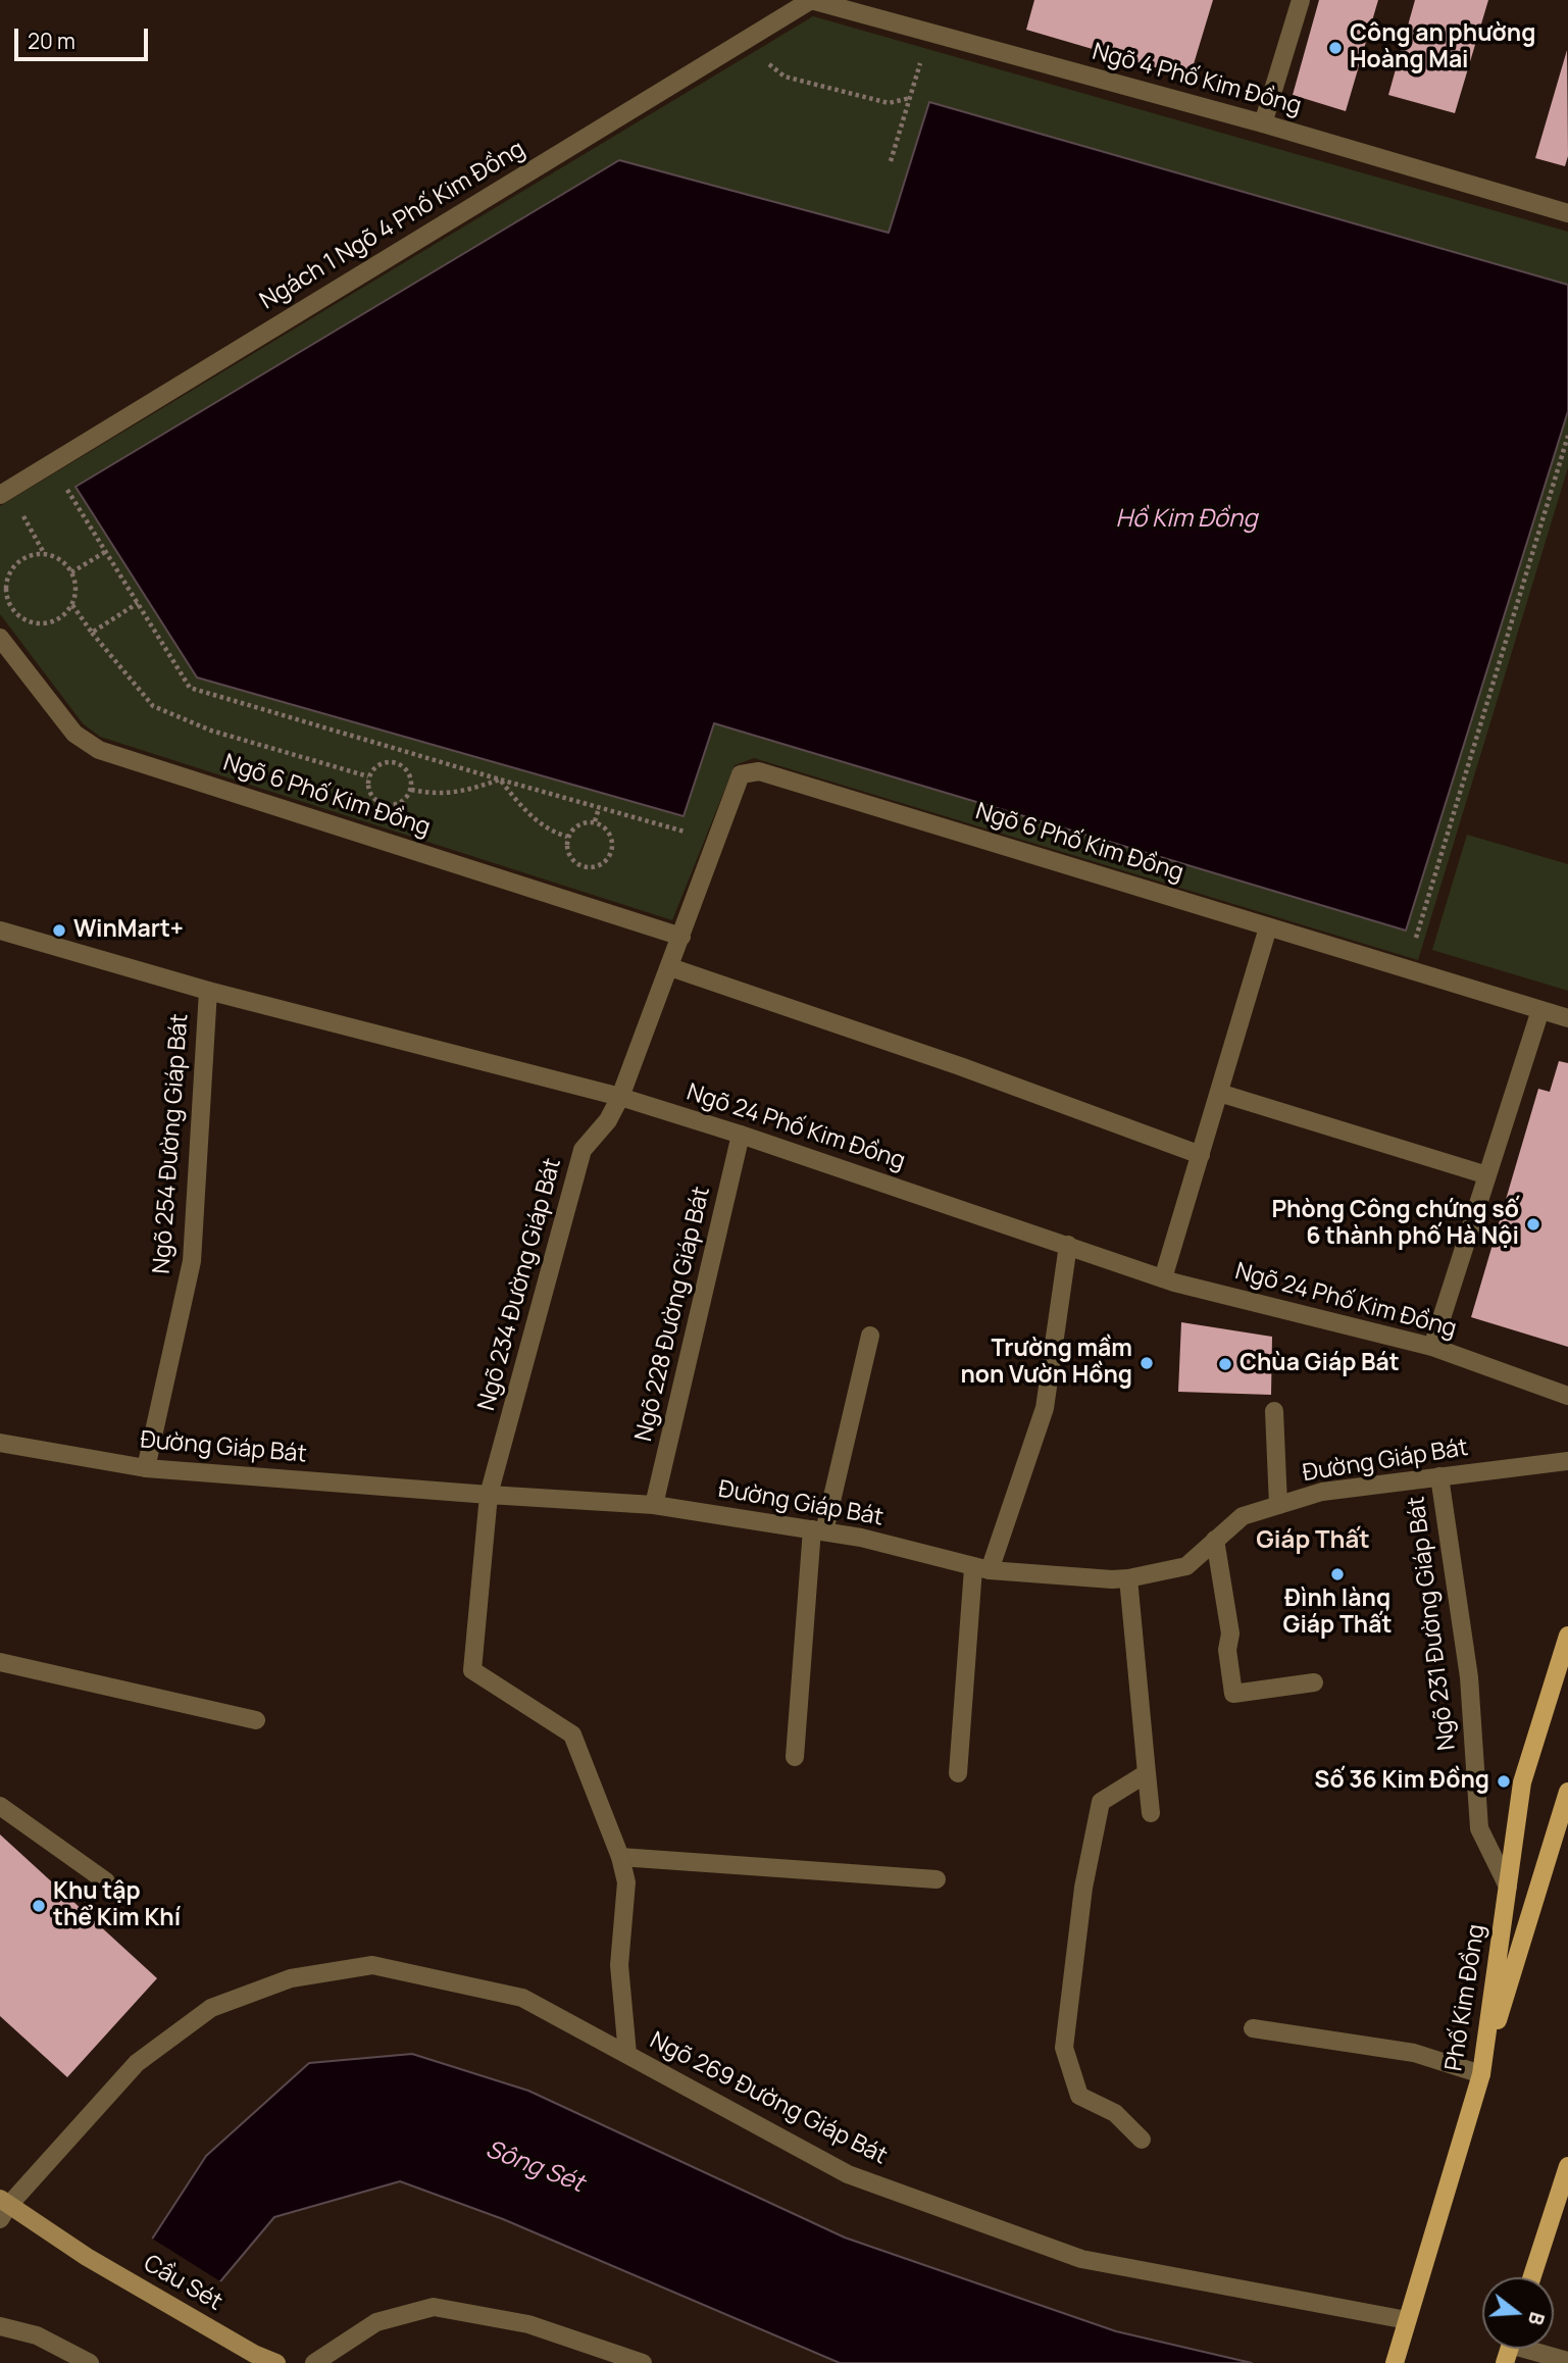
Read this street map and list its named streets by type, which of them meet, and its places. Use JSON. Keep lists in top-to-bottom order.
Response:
{
  "streets": {
    "main road": ["Phố Kim Đồng", "Cầu Sét"],
    "street": [
      "Ngõ 4 Phố Kim Đồng",
      "Ngách 1 Ngõ 4 Phố Kim Đồng",
      "Ngõ 6 Phố Kim Đồng",
      "Ngõ 24 Phố Kim Đồng",
      "Ngõ 254 Đường Giáp Bát",
      "Ngõ 234 Đường Giáp Bát",
      "Ngõ 228 Đường Giáp Bát",
      "Đường Giáp Bát",
      "Ngõ 231 Đường Giáp Bát",
      "Ngõ 269 Đường Giáp Bát"
    ]
  },
  "crossings": [
    ["Ngõ 4 Phố Kim Đồng", "Ngách 1 Ngõ 4 Phố Kim Đồng"],
    ["Ngõ 6 Phố Kim Đồng", "Ngõ 24 Phố Kim Đồng"],
    ["Ngõ 6 Phố Kim Đồng", "Ngõ 234 Đường Giáp Bát"],
    ["Ngõ 24 Phố Kim Đồng", "Ngõ 254 Đường Giáp Bát"],
    ["Ngõ 24 Phố Kim Đồng", "Ngõ 234 Đường Giáp Bát"],
    ["Ngõ 24 Phố Kim Đồng", "Ngõ 228 Đường Giáp Bát"],
    ["Ngõ 254 Đường Giáp Bát", "Đường Giáp Bát"],
    ["Ngõ 234 Đường Giáp Bát", "Đường Giáp Bát"],
    ["Ngõ 234 Đường Giáp Bát", "Ngõ 269 Đường Giáp Bát"],
    ["Ngõ 228 Đường Giáp Bát", "Đường Giáp Bát"],
    ["Đường Giáp Bát", "Ngõ 231 Đường Giáp Bát"],
    ["Đường Giáp Bát", "Ngõ 269 Đường Giáp Bát"],
    ["Ngõ 231 Đường Giáp Bát", "Phố Kim Đồng"],
    ["Phố Kim Đồng", "Ngõ 269 Đường Giáp Bát"]
  ],
  "districts": ["Giáp Thất"],
  "water": ["Hồ Kim Đồng", "Sông Sét"],
  "places": [
    "Công an phường Hoàng Mai",
    "WinMart+",
    "Phòng Công chứng số 6 thành phố Hà Nội",
    "Trường mầm non Vườn Hồng",
    "Chùa Giáp Bát",
    "Đình làng Giáp Thất",
    "Số 36 Kim Đồng",
    "Khu tập thể Kim Khí"
  ],
  "scale_bar": "20 m",
  "north": "right"
}
